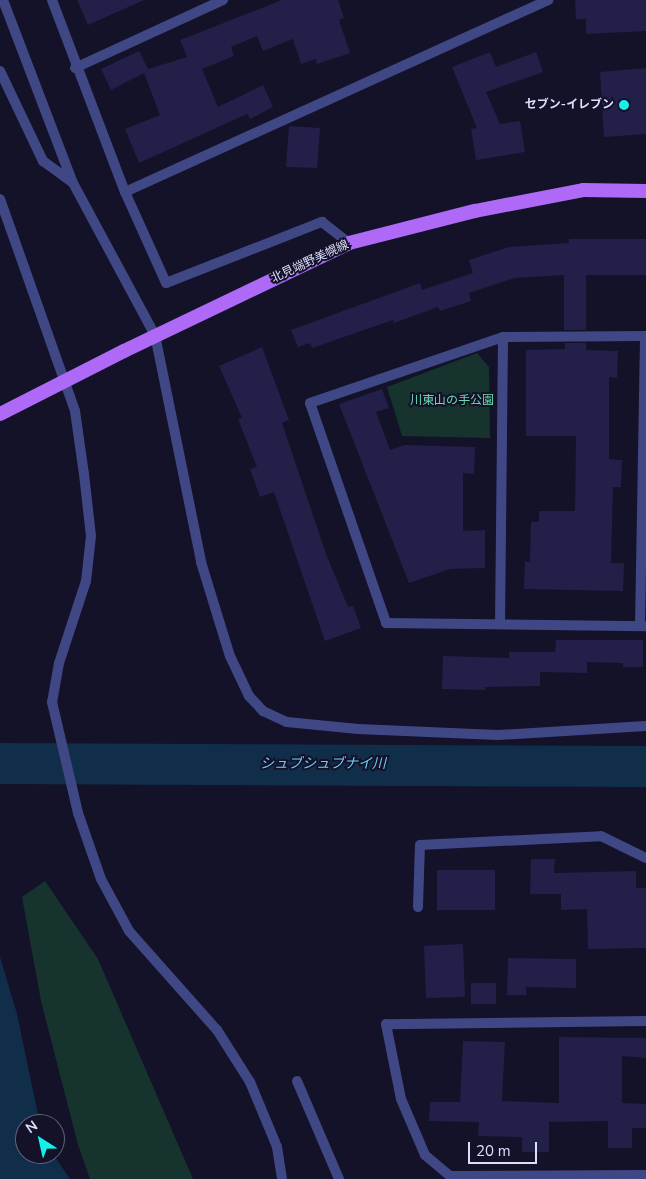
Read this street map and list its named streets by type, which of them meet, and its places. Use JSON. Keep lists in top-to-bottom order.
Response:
{
  "streets": {
    "main road": ["北見端野美幌線"]
  },
  "water": ["シュブシュブナイ川"],
  "parks": ["川東山の手公園"],
  "places": ["セブン-イレブン"],
  "scale_bar": "20 m",
  "north": "top left"
}
